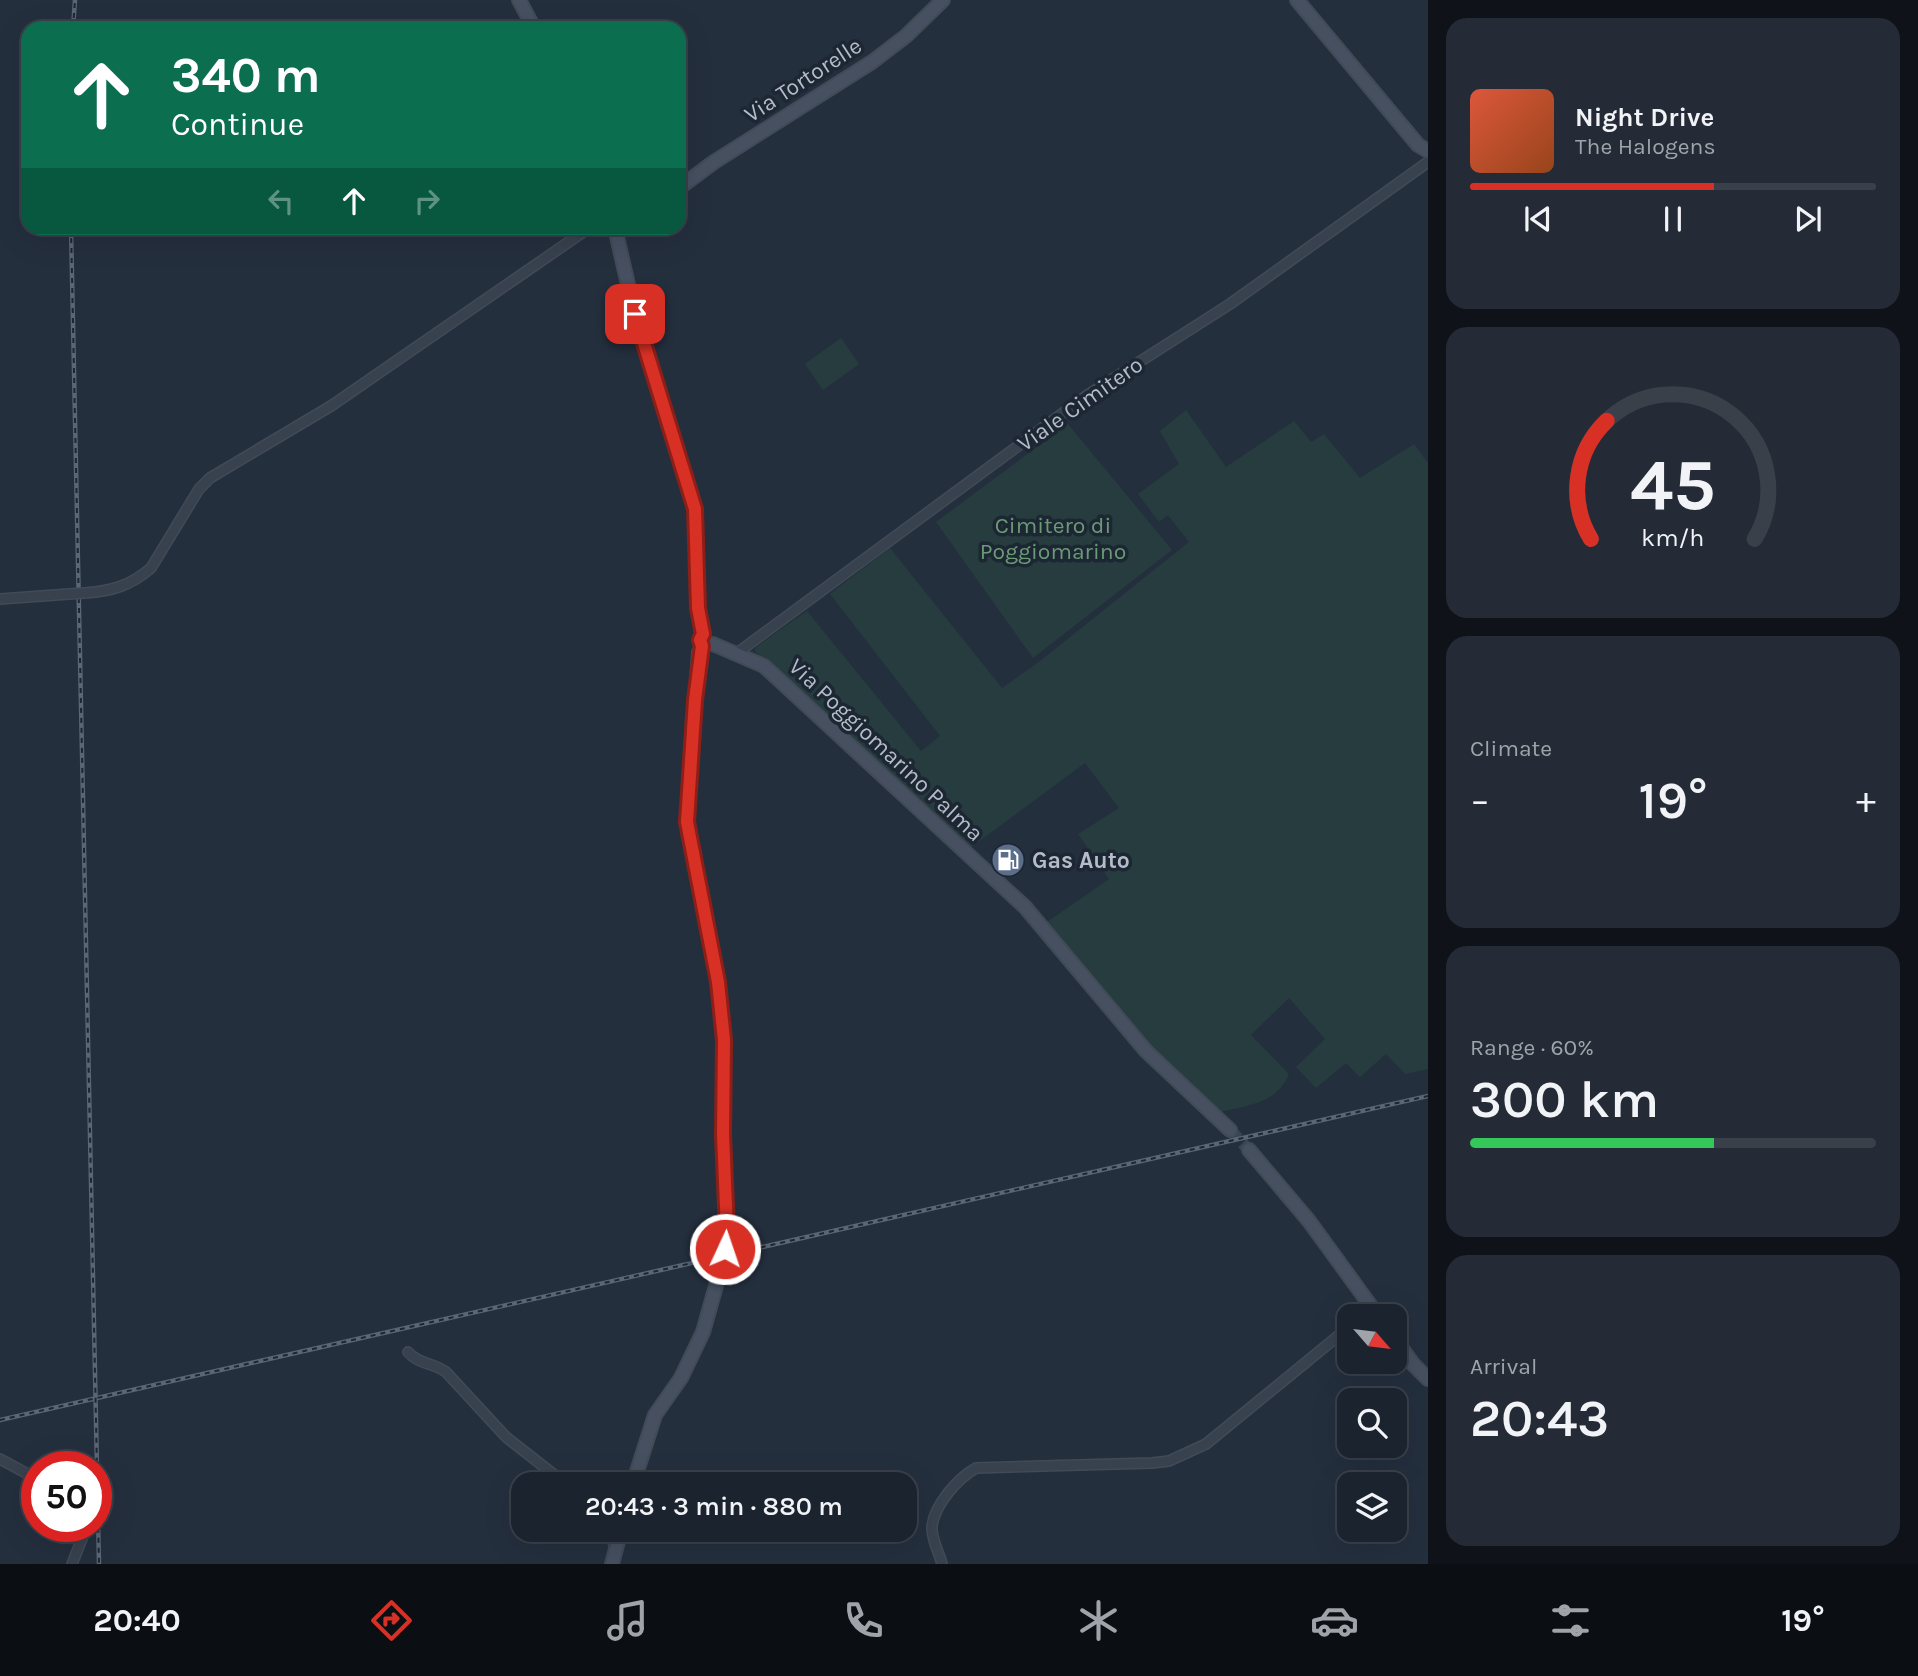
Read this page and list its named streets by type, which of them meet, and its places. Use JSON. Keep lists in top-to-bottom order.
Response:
{
  "streets": {
    "street": ["Via Tortorelle", "Viale Cimitero", "Via Poggiomarino Palma"]
  },
  "crossings": [
    ["Viale Cimitero", "Via Poggiomarino Palma"]
  ],
  "parks": ["Cimitero di Poggiomarino"],
  "places": {
    "fuel station": ["Gas Auto"]
  },
  "north": "bottom right",
  "page": {
    "turn": ["340 m", "Continue"],
    "song": ["Night Drive", "The Halogens"],
    "tile": [
      "Climate",
      ["Range · 60%", "300 km"],
      ["Arrival", "20:43"]
    ],
    "heat": ["−", "19°", "+"],
    "limit": "50",
    "trip": "20:43 · 3 min · 880 m",
    "tabs": ["20:40", "19°"],
    "gauge": ["45", "km/h"]
  }
}
